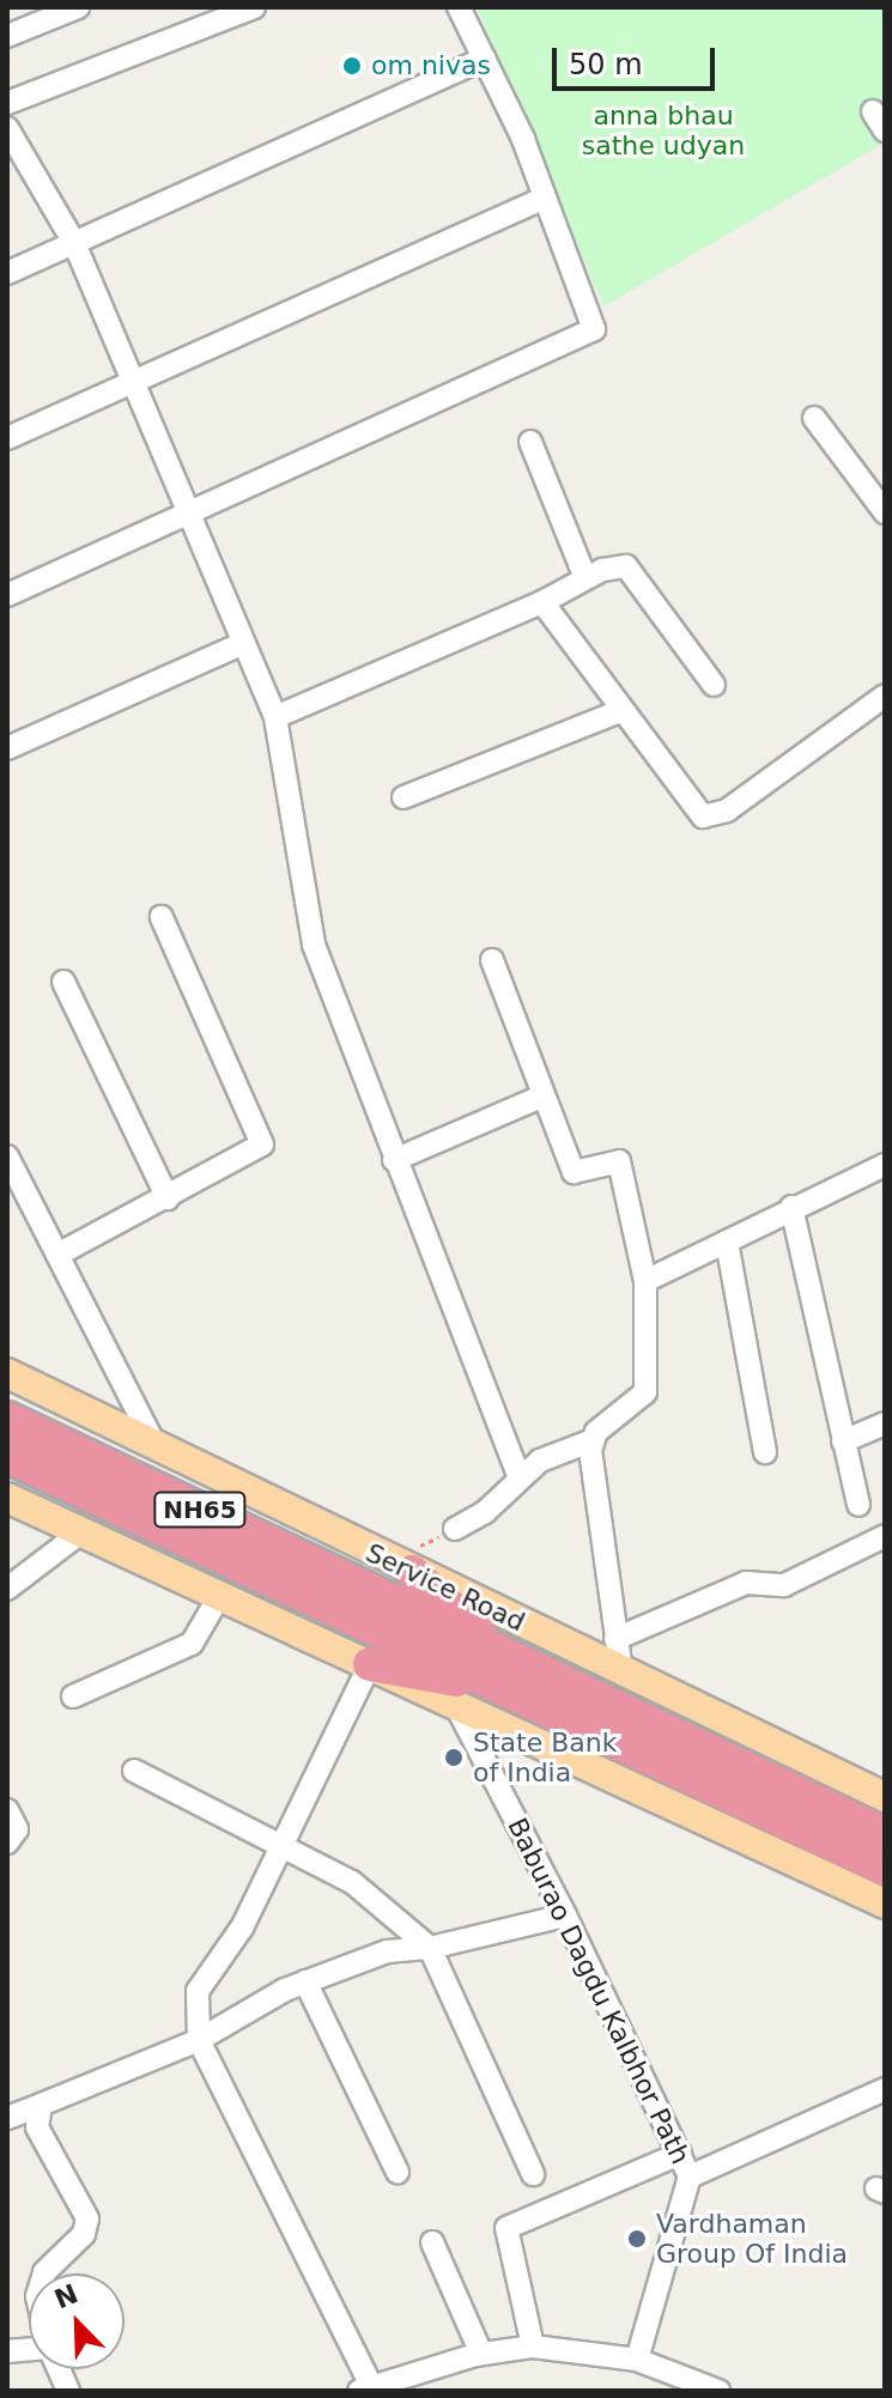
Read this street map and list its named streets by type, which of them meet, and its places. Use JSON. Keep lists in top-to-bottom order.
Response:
{
  "streets": {
    "highway": ["NH65"],
    "main road": ["Service Road"],
    "street": ["Baburao Dagdu Kalbhor Path"]
  },
  "parks": ["anna bhau sathe udyan"],
  "places": ["om nivas", "State Bank of India", "Vardhaman Group Of India"],
  "scale_bar": "50 m",
  "north": "top left"
}
